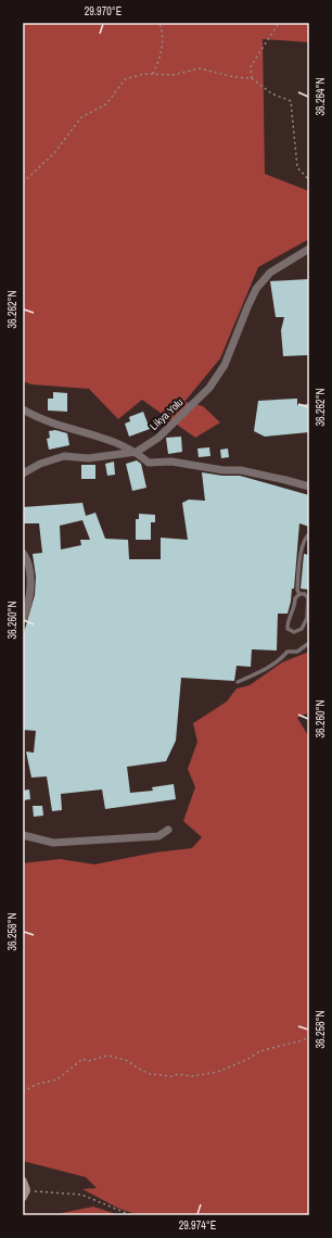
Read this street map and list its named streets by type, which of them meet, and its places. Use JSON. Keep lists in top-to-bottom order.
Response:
{
  "streets": {
    "street": ["Likya Yolu"]
  },
  "coordinates": [
    "29.970°E",
    "36.264°N",
    "36.262°N",
    "36.260°N",
    "36.258°N",
    "29.974°E"
  ]
}
